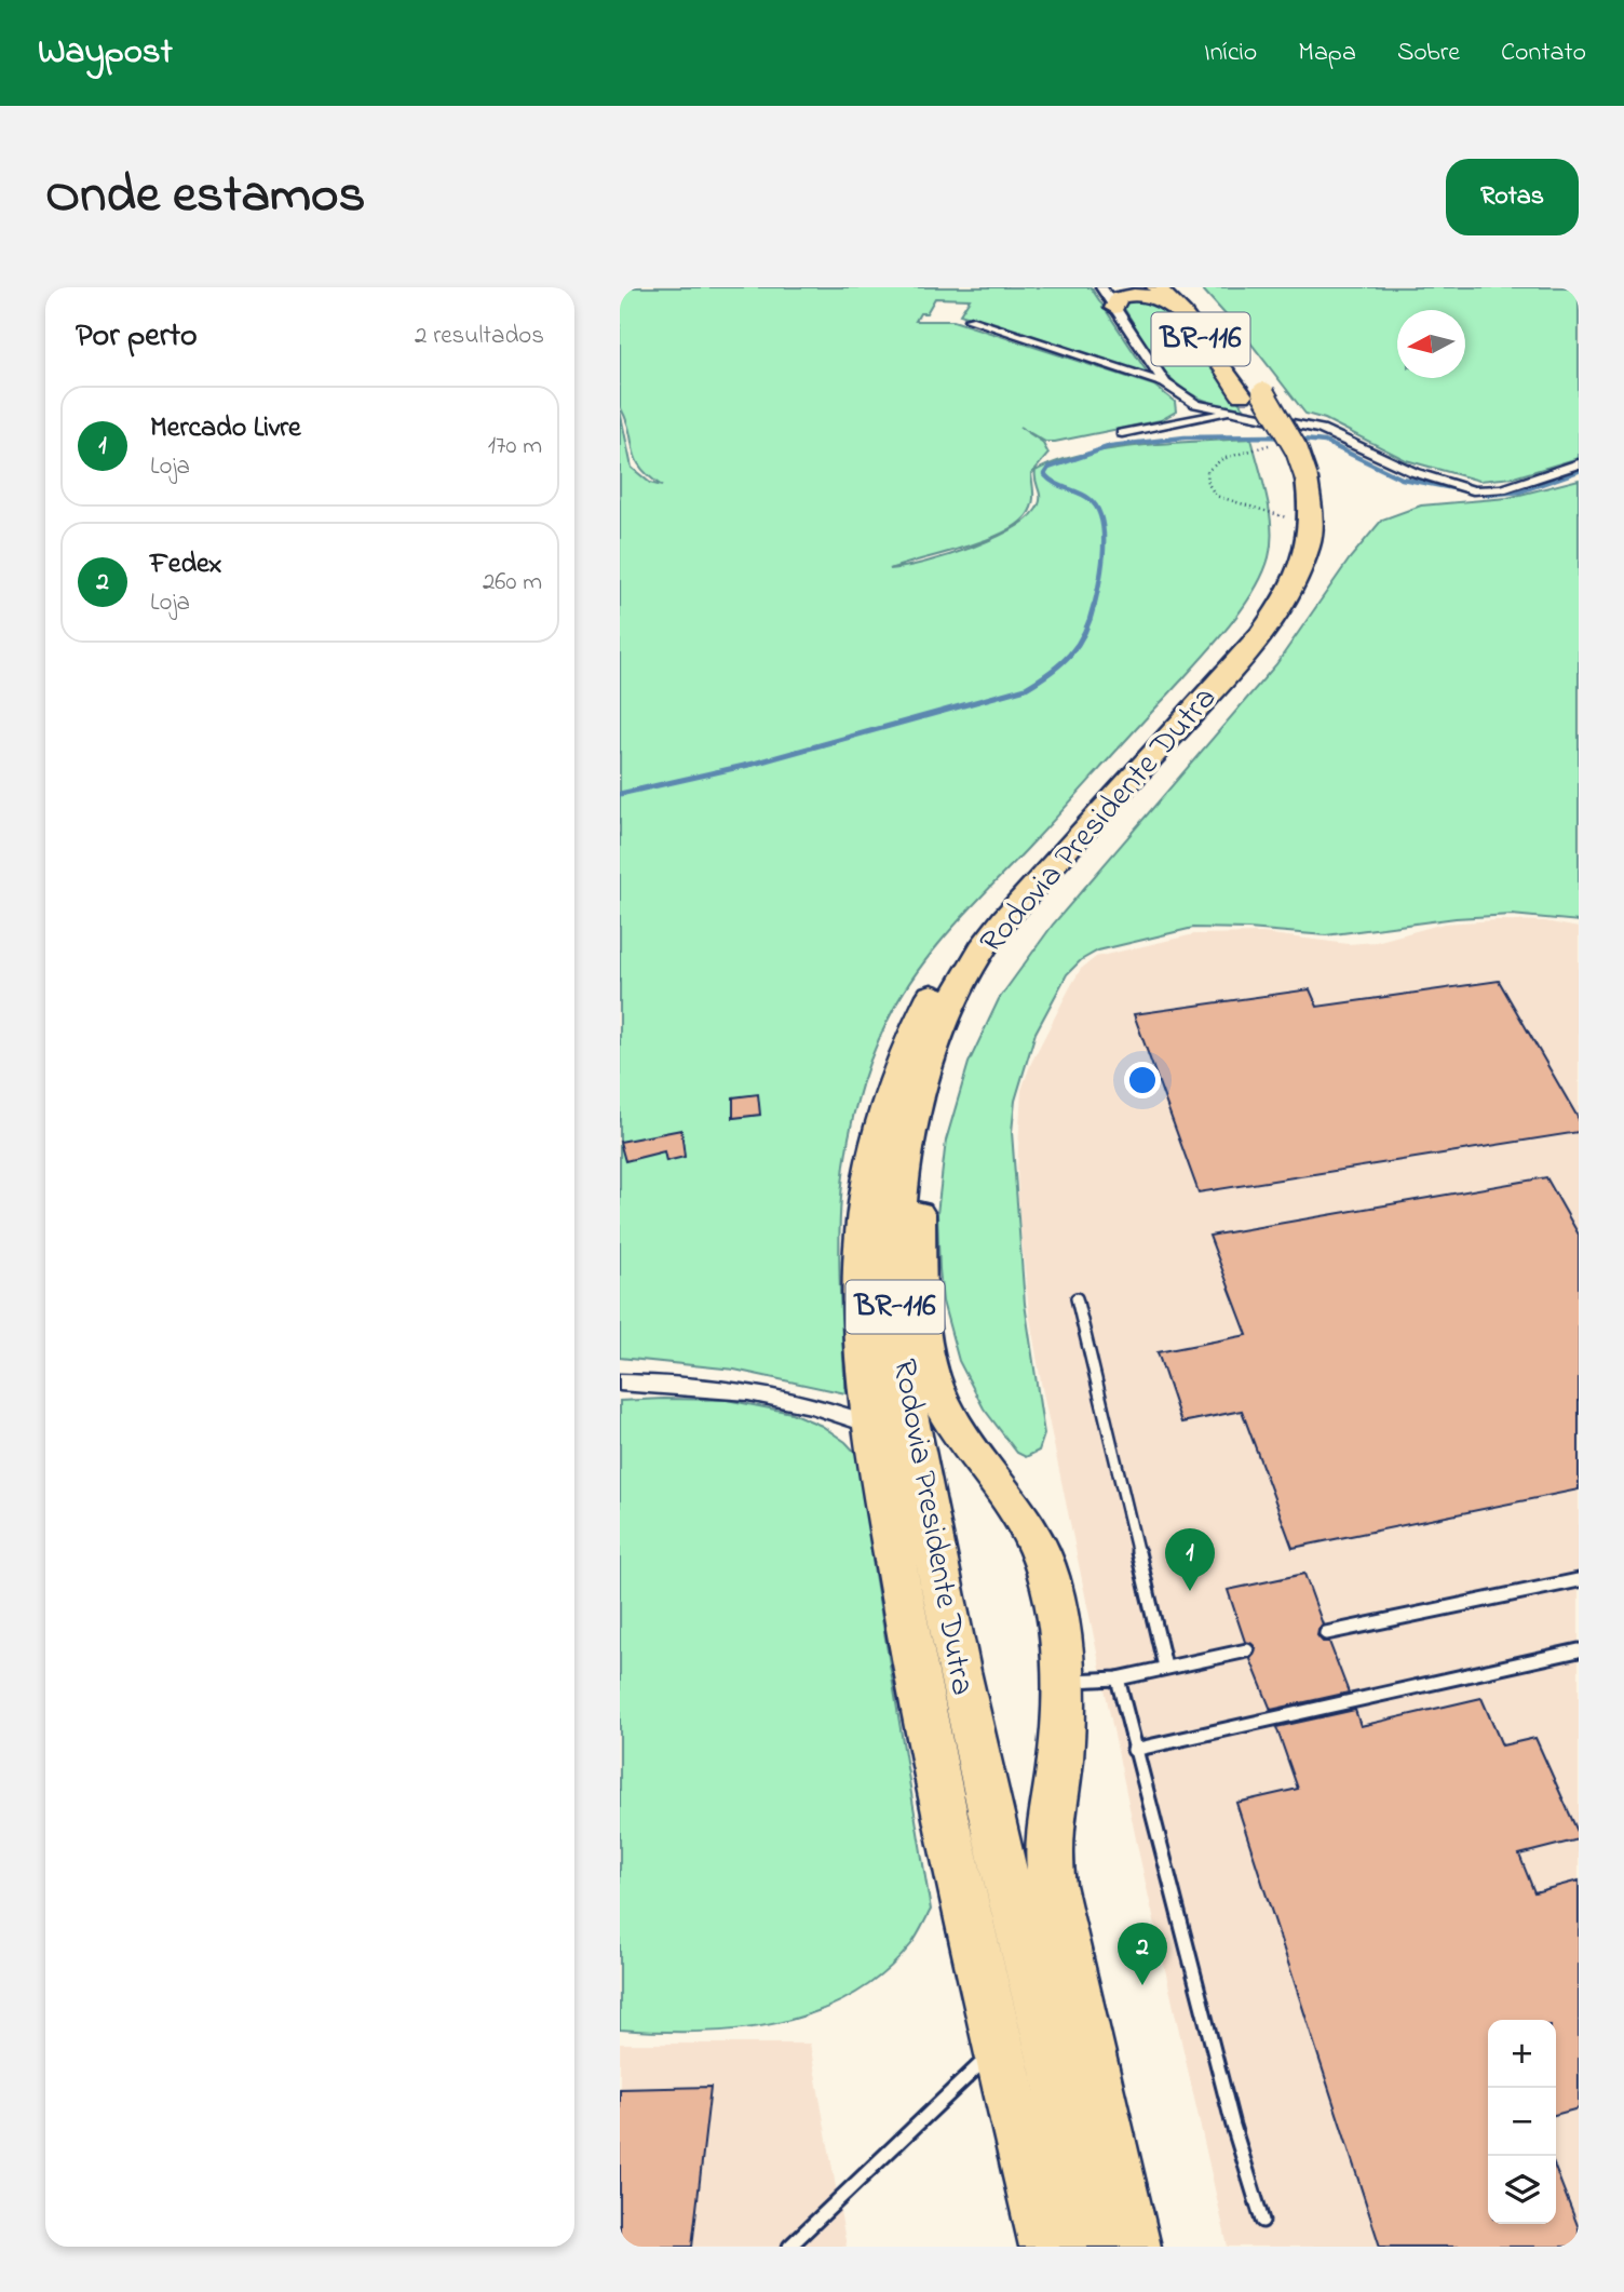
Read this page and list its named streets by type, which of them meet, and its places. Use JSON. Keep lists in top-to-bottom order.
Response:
{
  "streets": {
    "highway": ["BR-116", "Rodovia Presidente Dutra"]
  },
  "north": "left",
  "page": {
    "header": "Waypost",
    "nav": [
      "Início",
      "Mapa",
      "Sobre",
      "Contato"
    ],
    "title": "Onde estamos",
    "buttons": "Rotas",
    "heading": ["Por perto", "2 resultados"],
    "list": [
      {
        "mark": "1",
        "name": "Mercado Livre",
        "note": "Loja",
        "value": "170 m"
      },
      {
        "mark": "2",
        "name": "Fedex",
        "note": "Loja",
        "value": "260 m"
      }
    ],
    "pins": ["1", "2"],
    "map_buttons": ["+", "−"]
  }
}
